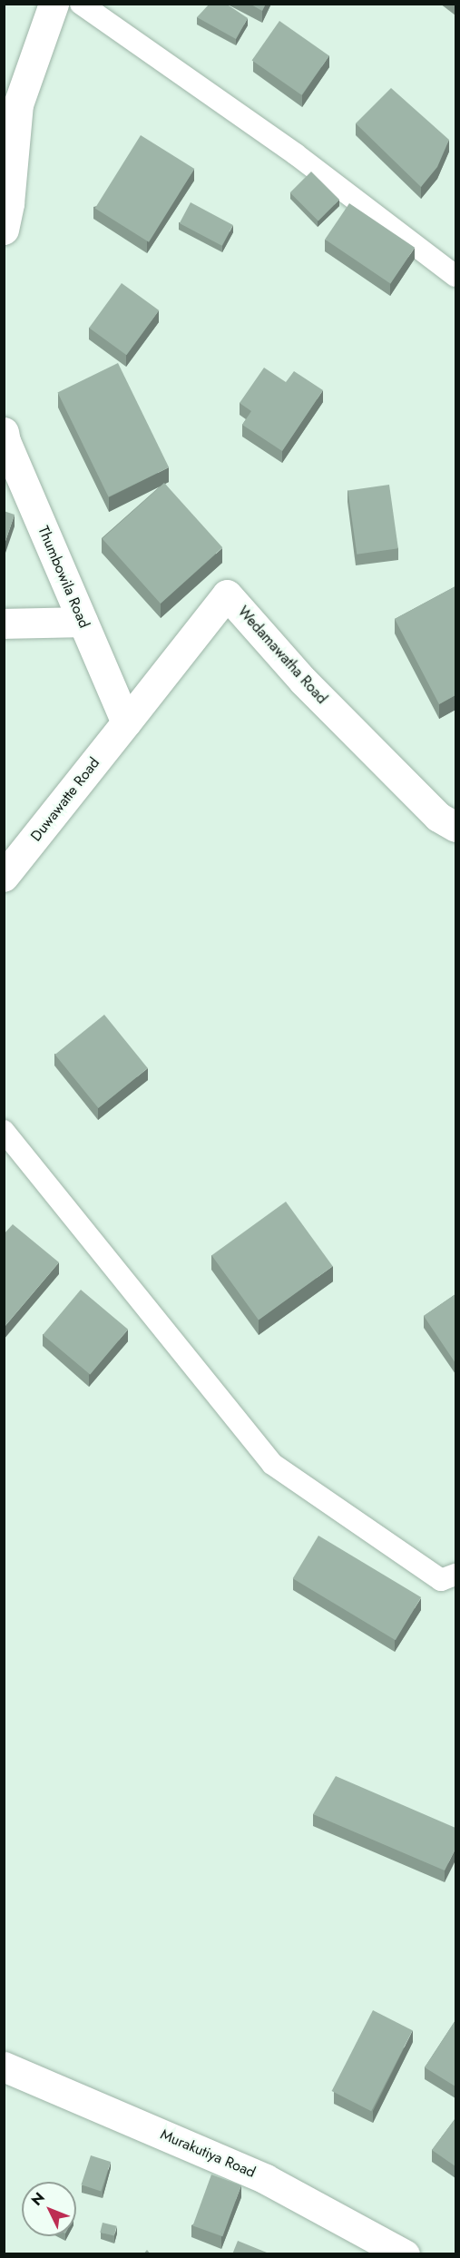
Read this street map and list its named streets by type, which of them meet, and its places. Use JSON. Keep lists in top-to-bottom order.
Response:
{
  "streets": {
    "street": [
      "Thumbowila Road",
      "Wedamawatha Road",
      "Duwawatte Road",
      "Murakutiya Road"
    ]
  },
  "crossings": [
    ["Thumbowila Road", "Wedamawatha Road"],
    ["Thumbowila Road", "Duwawatte Road"],
    ["Wedamawatha Road", "Duwawatte Road"]
  ],
  "north": "top left"
}
